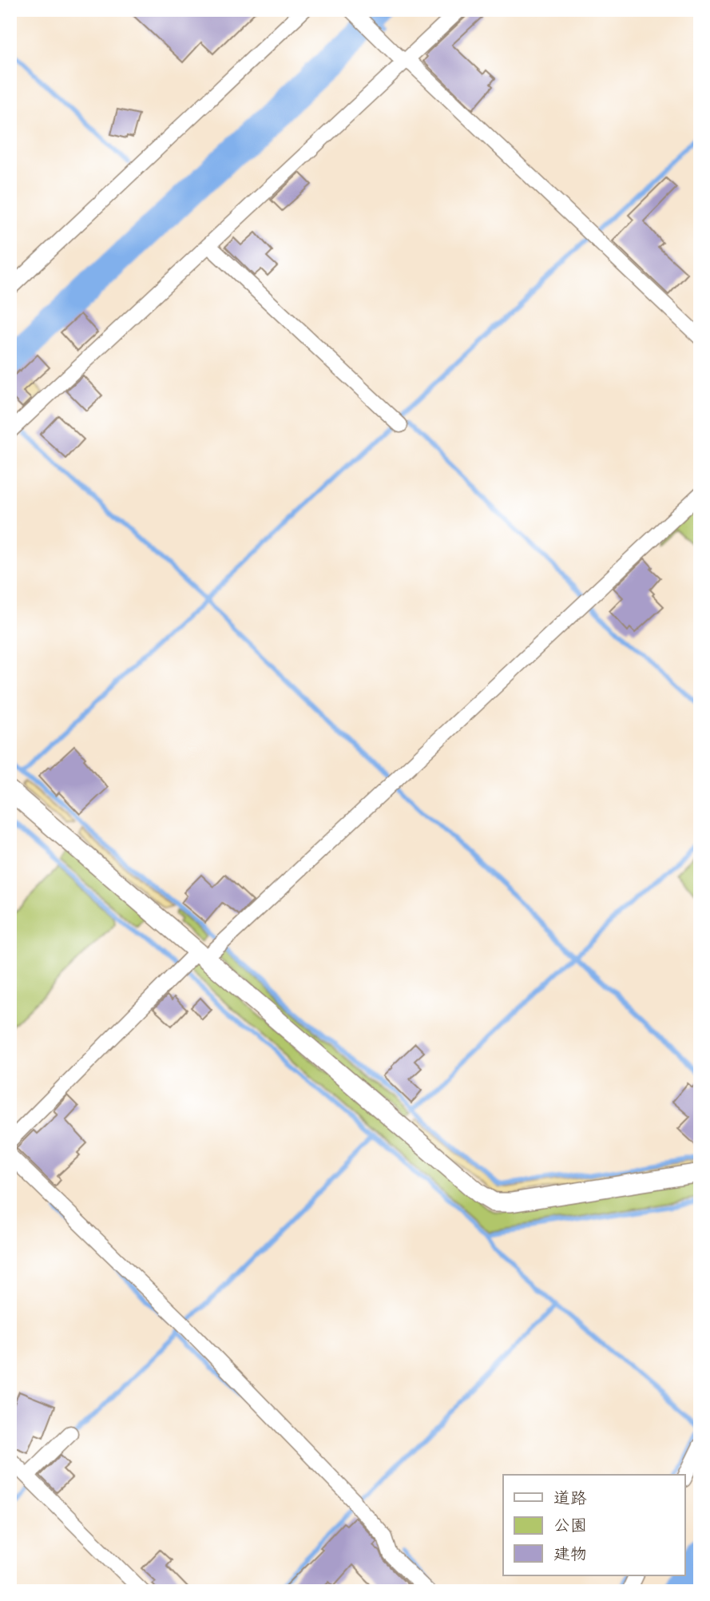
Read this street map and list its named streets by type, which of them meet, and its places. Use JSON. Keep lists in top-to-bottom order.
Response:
{
  "legend": ["道路", "公園", "建物"]
}
